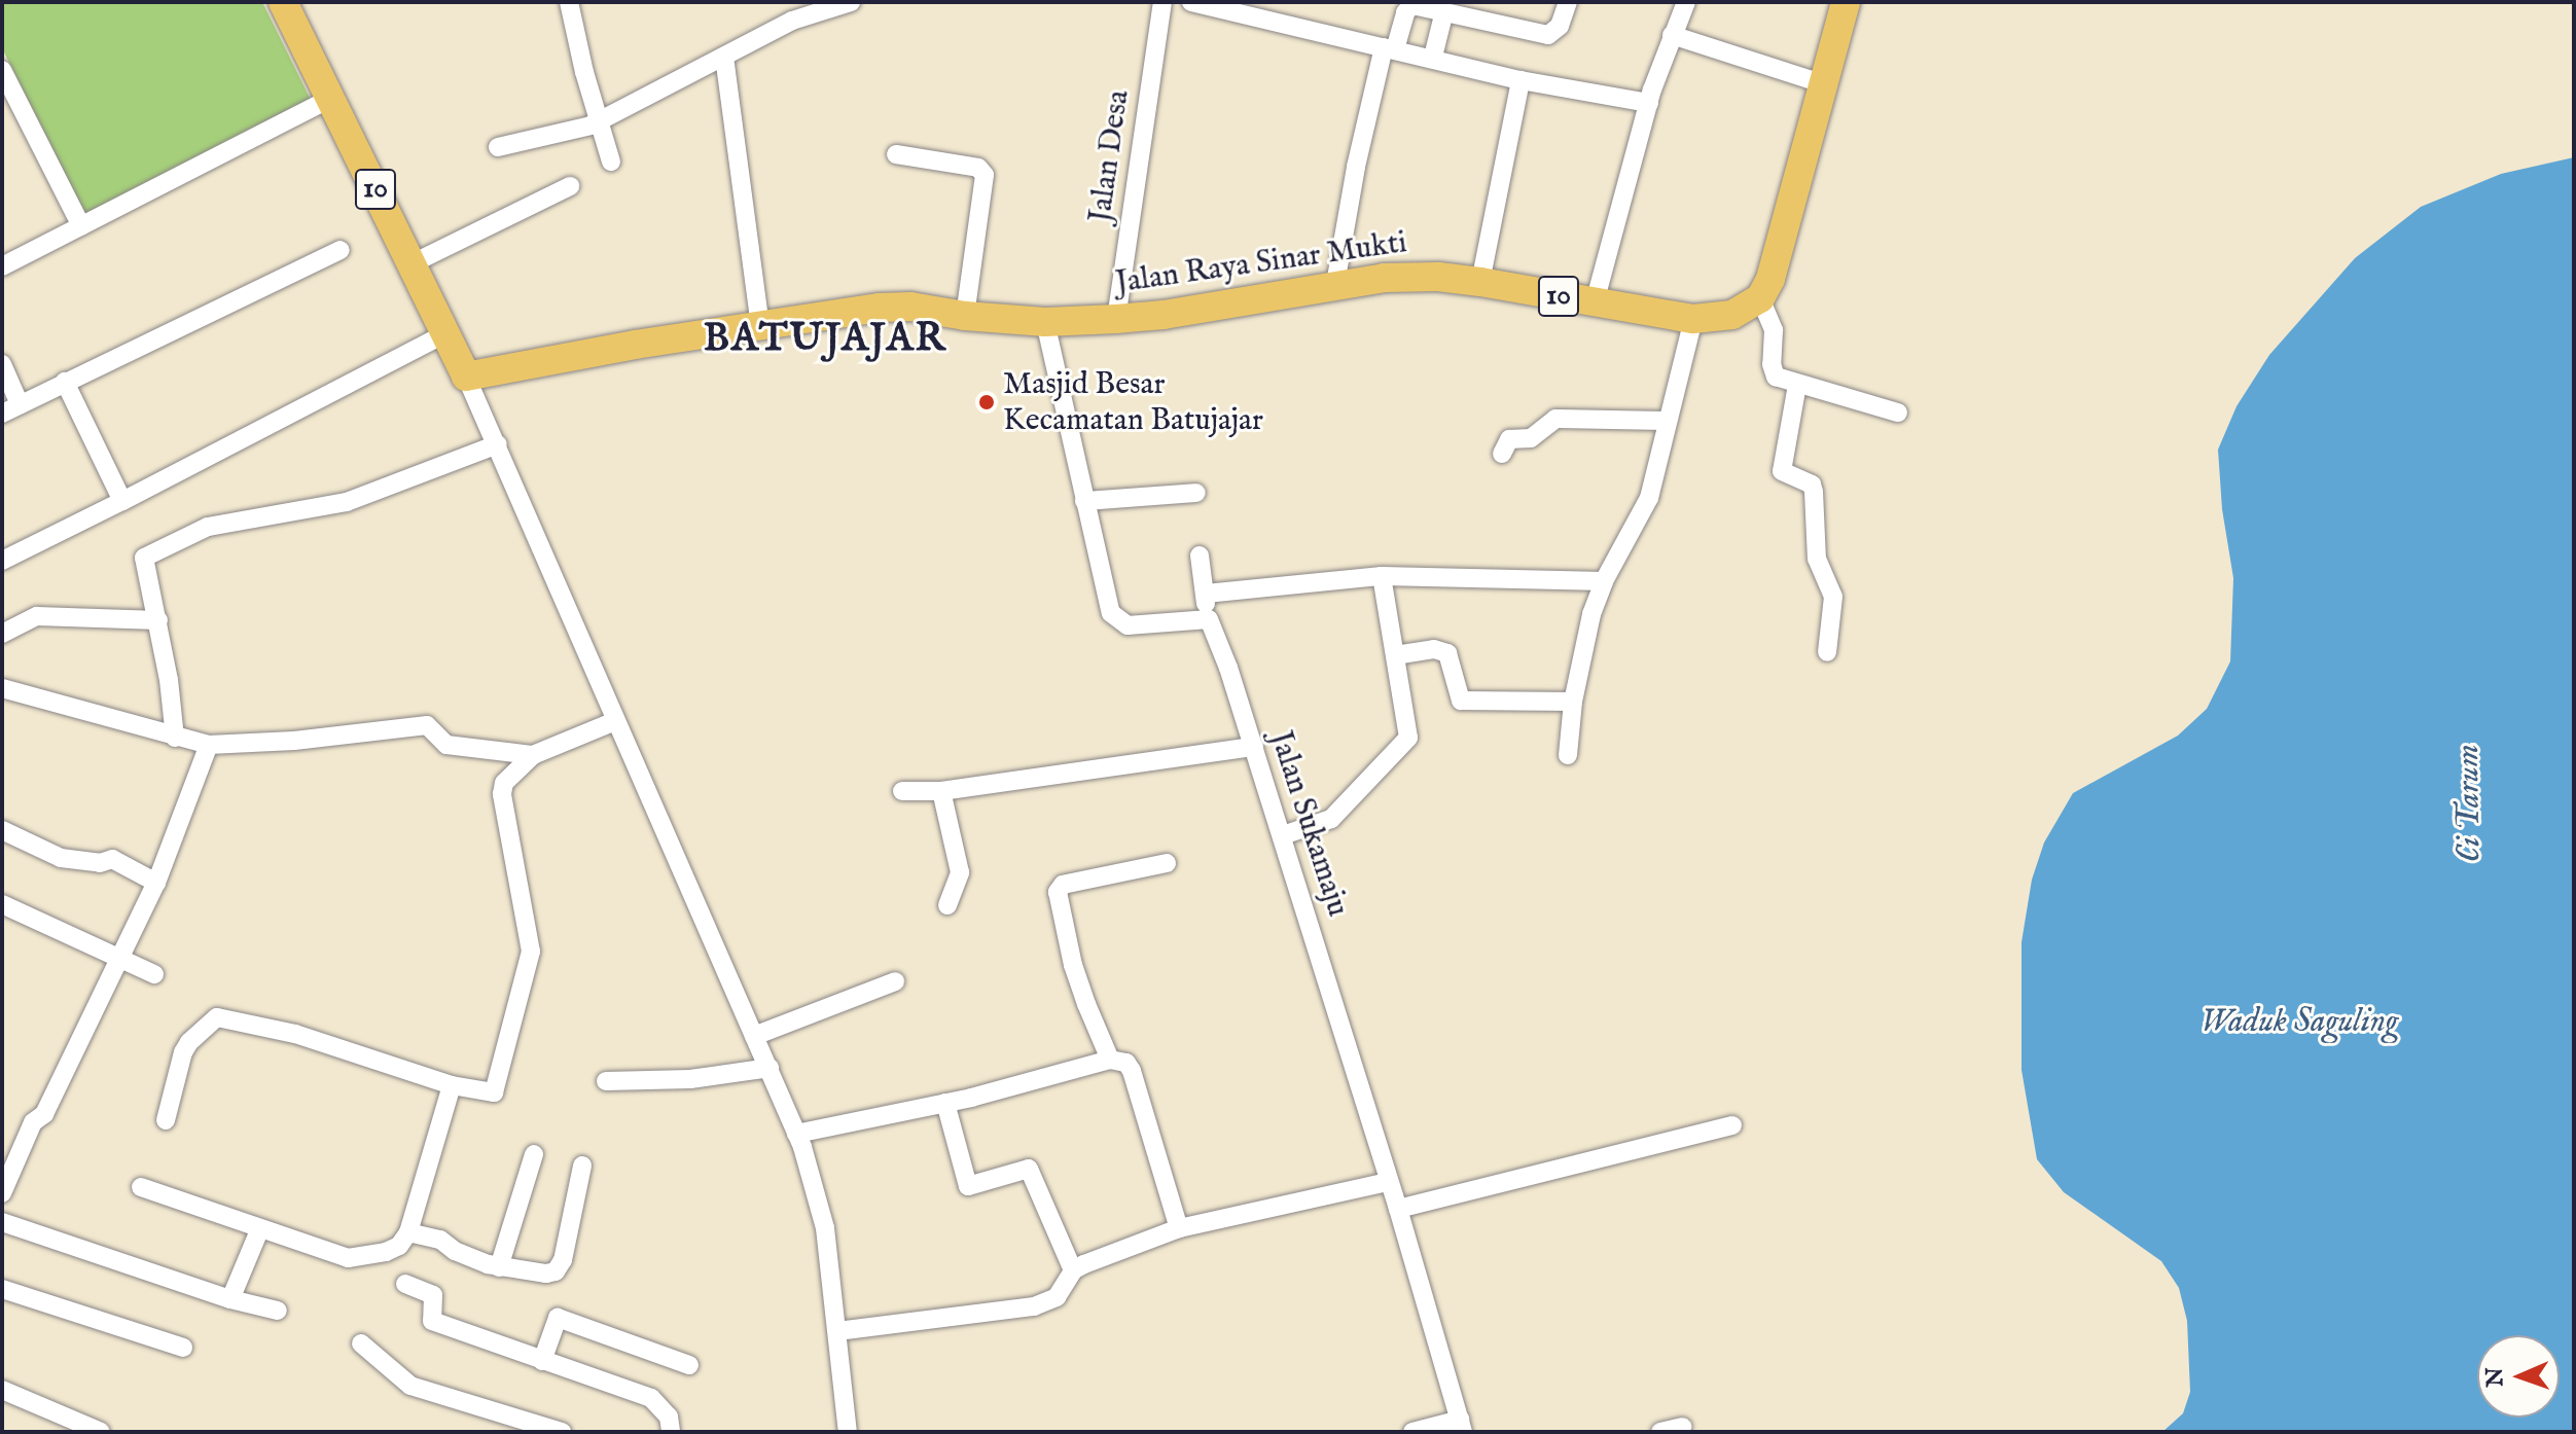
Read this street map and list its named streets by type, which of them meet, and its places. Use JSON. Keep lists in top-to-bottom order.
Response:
{
  "streets": {
    "highway": ["10", "Jalan Raya Sinar Mukti"],
    "street": ["Jalan Desa", "Jalan Sukamaju"]
  },
  "crossings": [
    ["Jalan Desa", "Jalan Raya Sinar Mukti"],
    ["10", "Jalan Raya Sinar Mukti"]
  ],
  "districts": ["BATUJAJAR"],
  "water": ["Ci Tarum", "Waduk Saguling"],
  "places": ["Masjid Besar Kecamatan Batujajar"],
  "north": "left"
}
